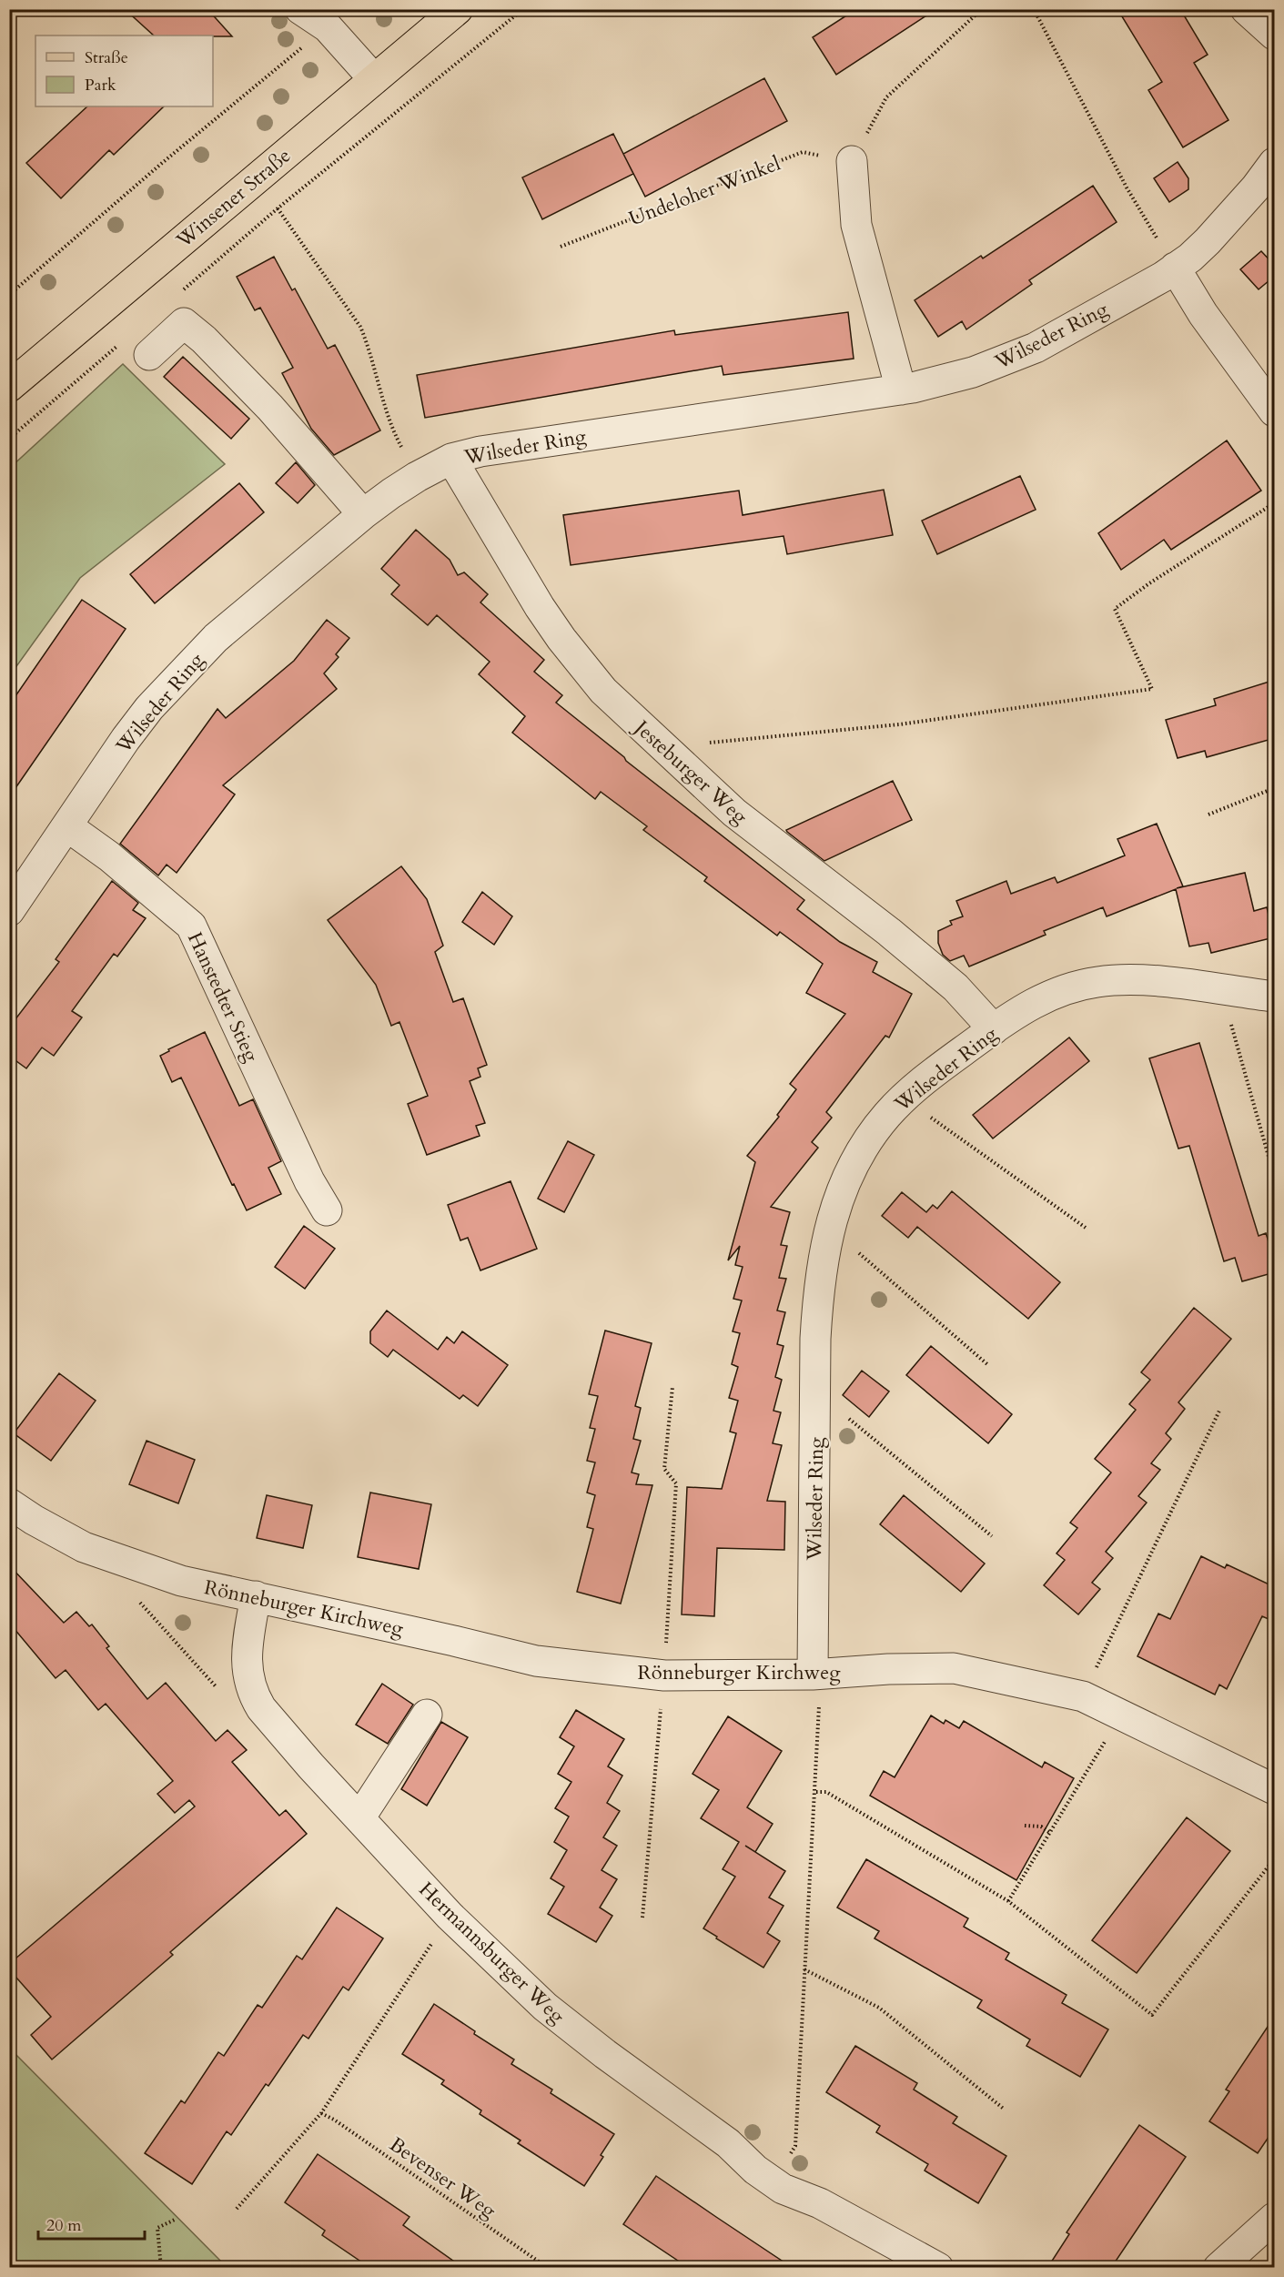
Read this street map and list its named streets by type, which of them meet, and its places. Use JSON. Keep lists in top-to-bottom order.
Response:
{
  "streets": {
    "main road": ["Winsener Straße"],
    "street": [
      "Wilseder Ring",
      "Jesteburger Weg",
      "Hanstedter Stieg",
      "Rönneburger Kirchweg",
      "Hermannsburger Weg"
    ],
    "path": ["Undeloher Winkel", "Bevenser Weg"]
  },
  "crossings": [
    ["Wilseder Ring", "Jesteburger Weg"],
    ["Wilseder Ring", "Hanstedter Stieg"],
    ["Wilseder Ring", "Rönneburger Kirchweg"],
    ["Rönneburger Kirchweg", "Hermannsburger Weg"]
  ],
  "legend": ["Straße", "Park"],
  "scale_bar": "20 m"
}
